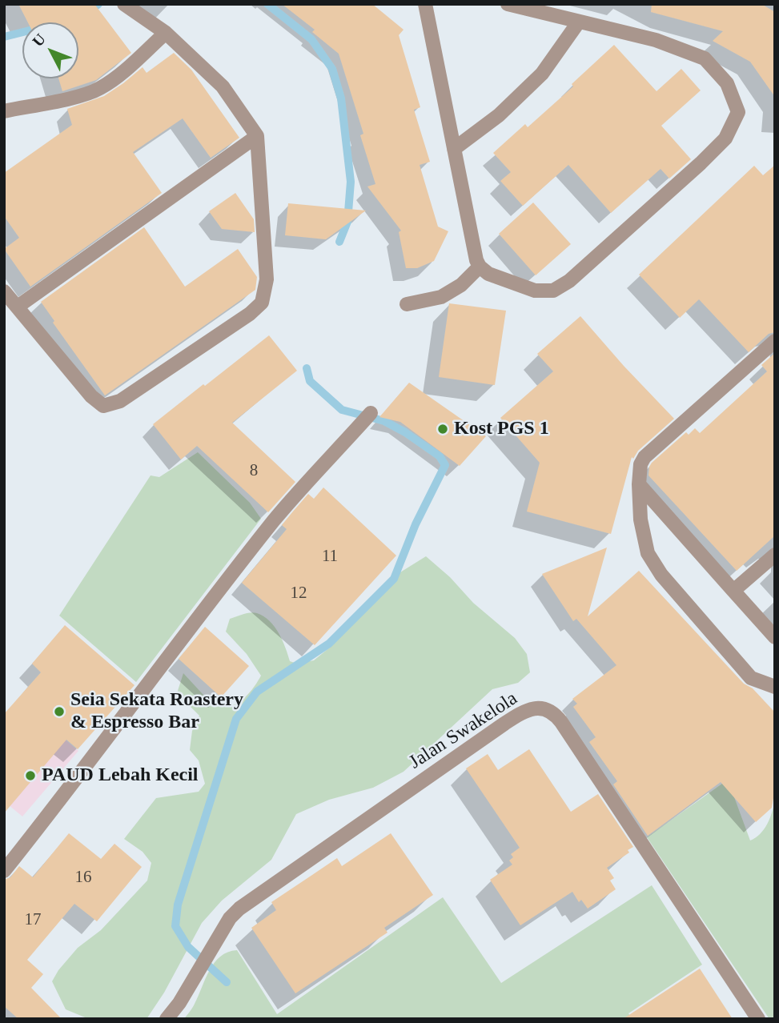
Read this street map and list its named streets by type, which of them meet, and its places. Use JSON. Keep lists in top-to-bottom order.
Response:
{
  "streets": {
    "street": ["Jalan Swakelola"]
  },
  "places": ["Kost PGS 1", "Seia Sekata Roastery & Espresso Bar", "PAUD Lebah Kecil"],
  "house_numbers": [
    "8",
    "11",
    "12",
    "16",
    "17"
  ],
  "north": "top left"
}
